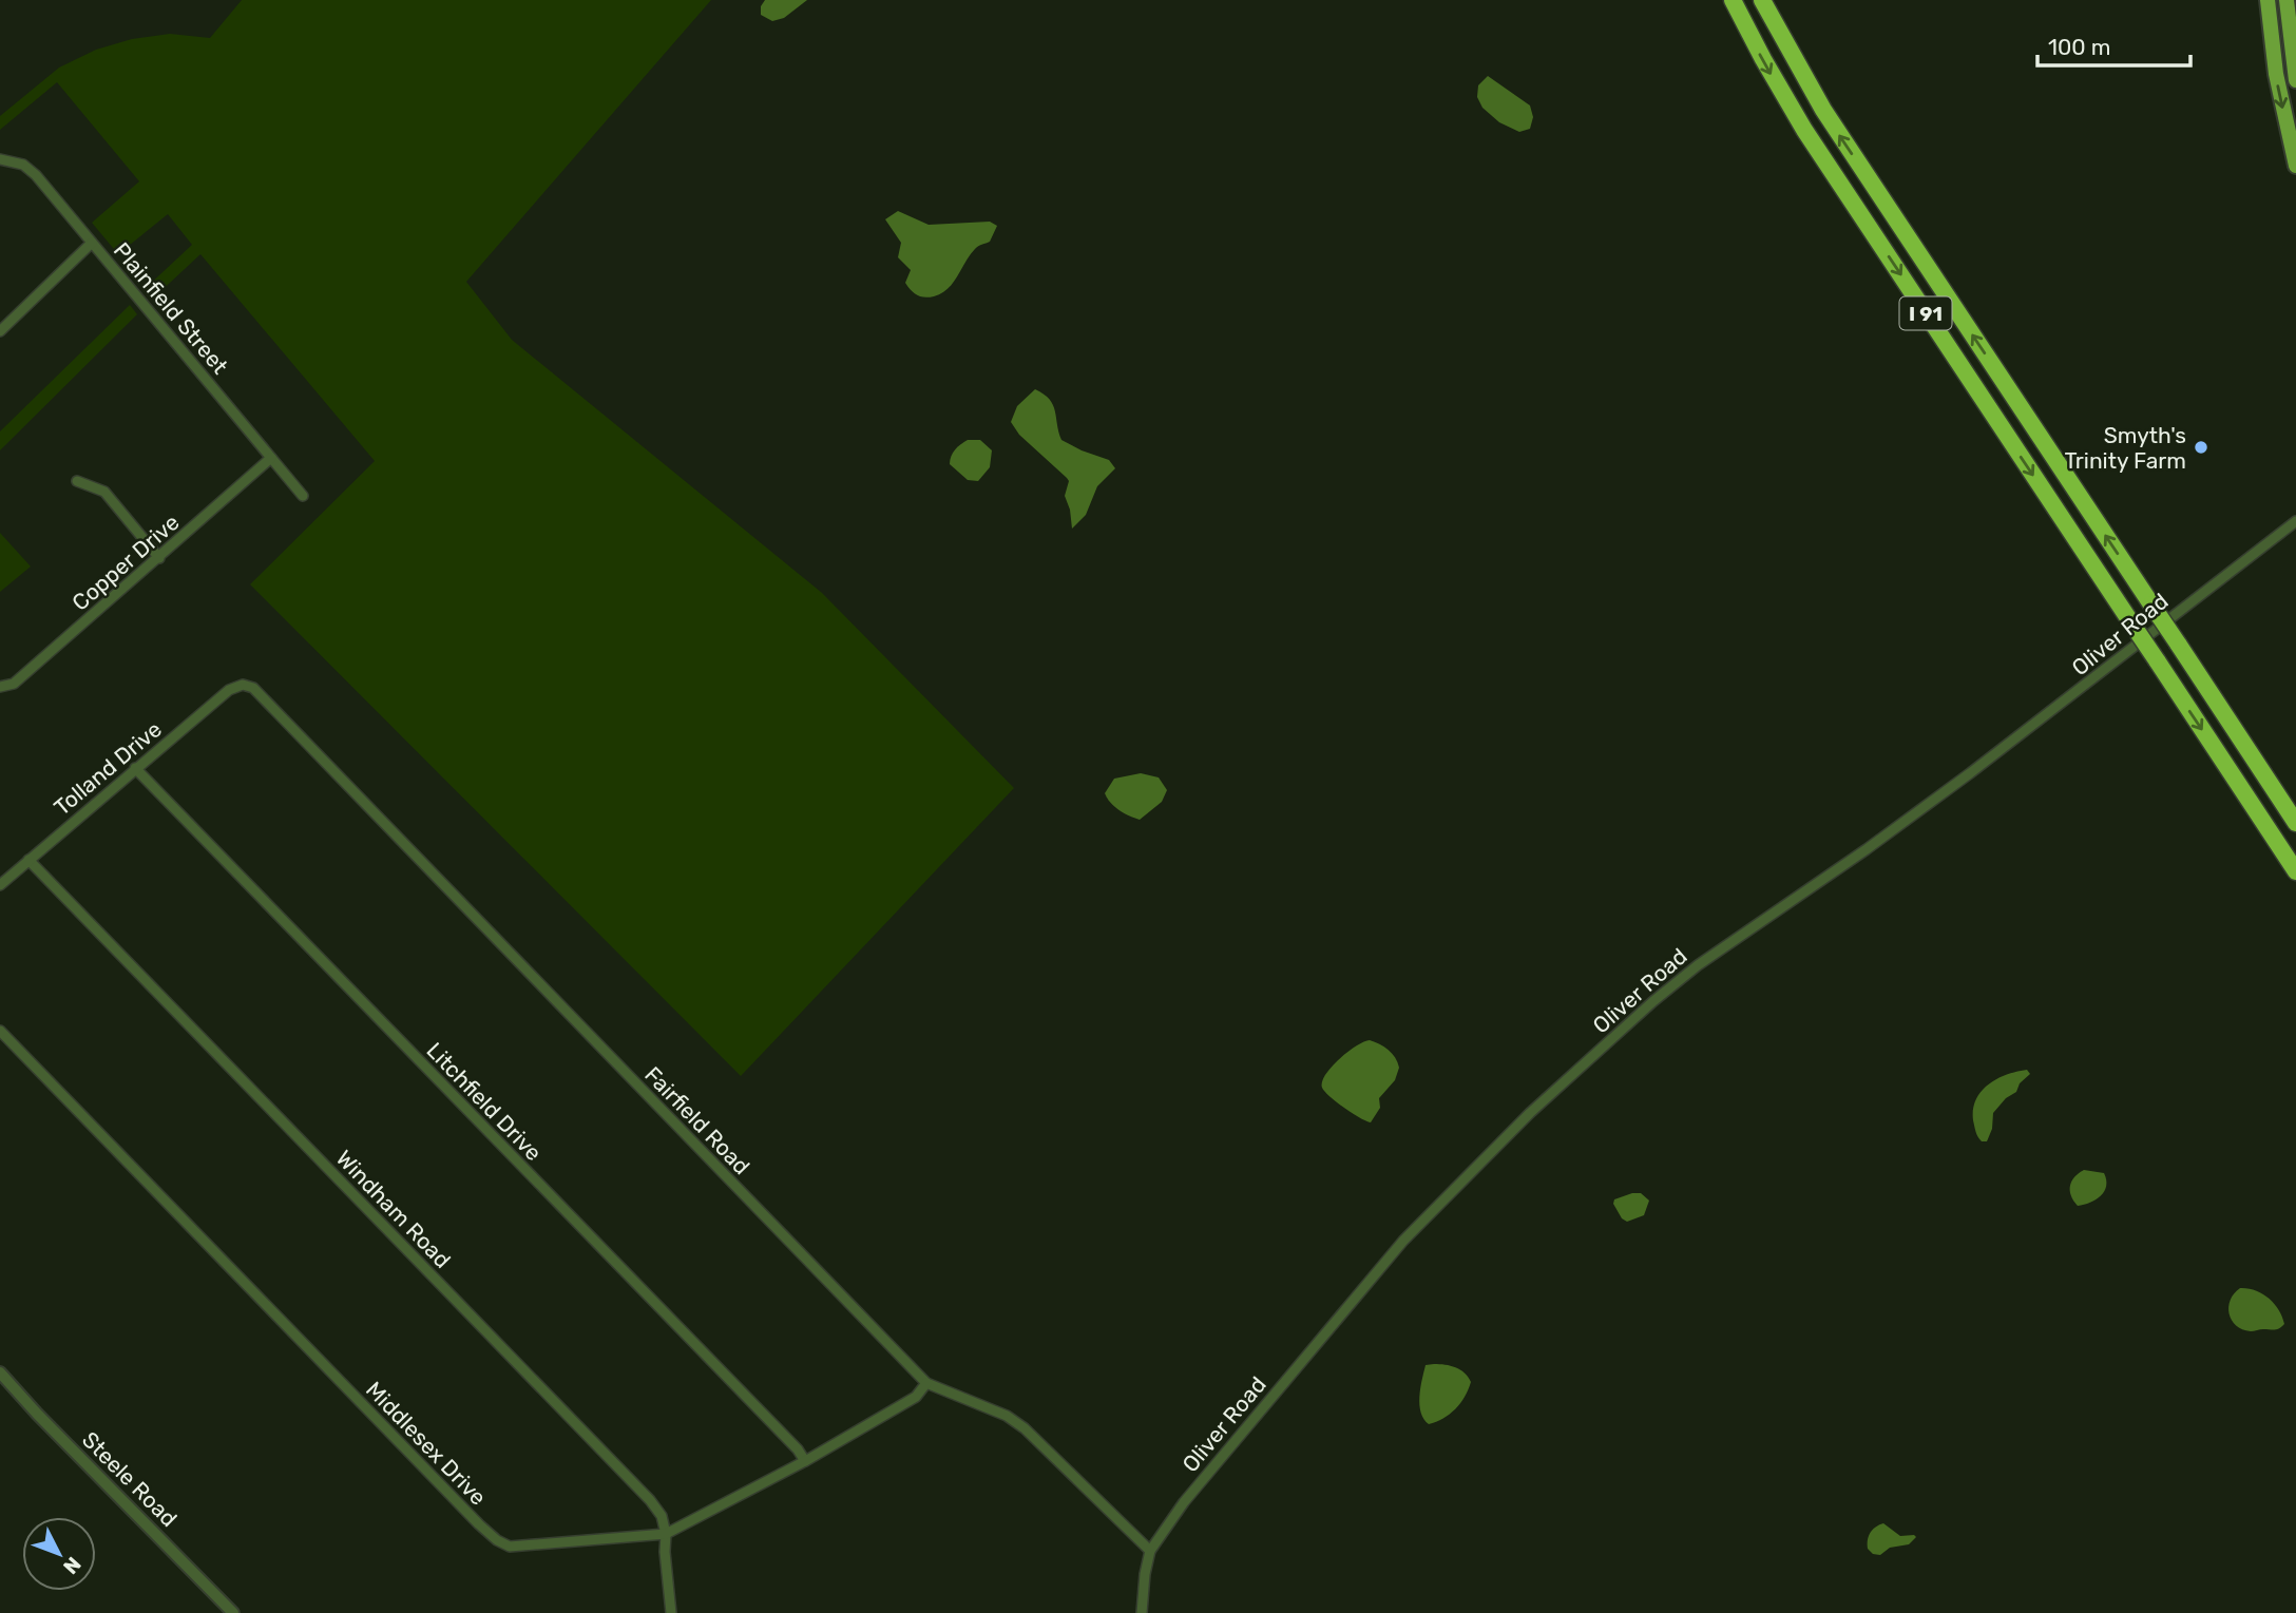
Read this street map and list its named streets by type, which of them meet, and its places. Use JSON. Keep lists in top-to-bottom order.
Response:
{
  "streets": {
    "highway": ["I 91"],
    "street": [
      "Plainfield Street",
      "Copper Drive",
      "Oliver Road",
      "Tolland Drive",
      "Litchfield Drive",
      "Fairfield Road",
      "Windham Road",
      "Middlesex Drive",
      "Steele Road"
    ]
  },
  "crossings": [
    ["Plainfield Street", "Copper Drive"],
    ["Oliver Road", "Fairfield Road"],
    ["Tolland Drive", "Litchfield Drive"],
    ["Tolland Drive", "Fairfield Road"],
    ["Tolland Drive", "Windham Road"],
    ["Litchfield Drive", "Middlesex Drive"],
    ["Fairfield Road", "Middlesex Drive"],
    ["Windham Road", "Middlesex Drive"]
  ],
  "places": ["Smyth's Trinity Farm"],
  "scale_bar": "100 m",
  "north": "bottom right"
}
